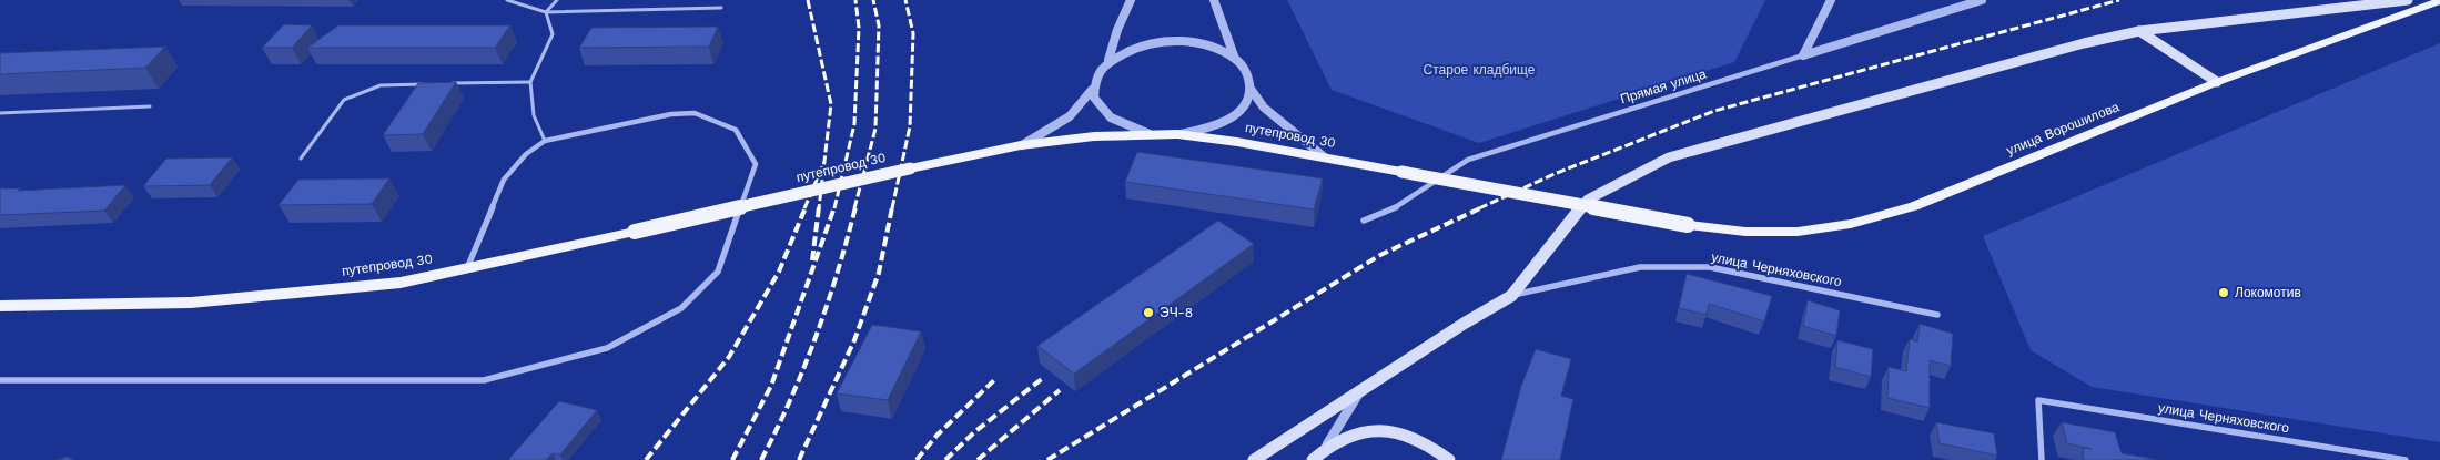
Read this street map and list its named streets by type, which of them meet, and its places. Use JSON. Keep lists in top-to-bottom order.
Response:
{
  "streets": {
    "main road": ["улица Ворошилова", "путепровод 30"],
    "street": ["Прямая улица", "улица Черняховского"]
  },
  "crossings": [
    ["улица Ворошилова", "путепровод 30"]
  ],
  "parks": ["Старое кладбище"],
  "places": ["Локомотив", "ЭЧ-8"]
}
